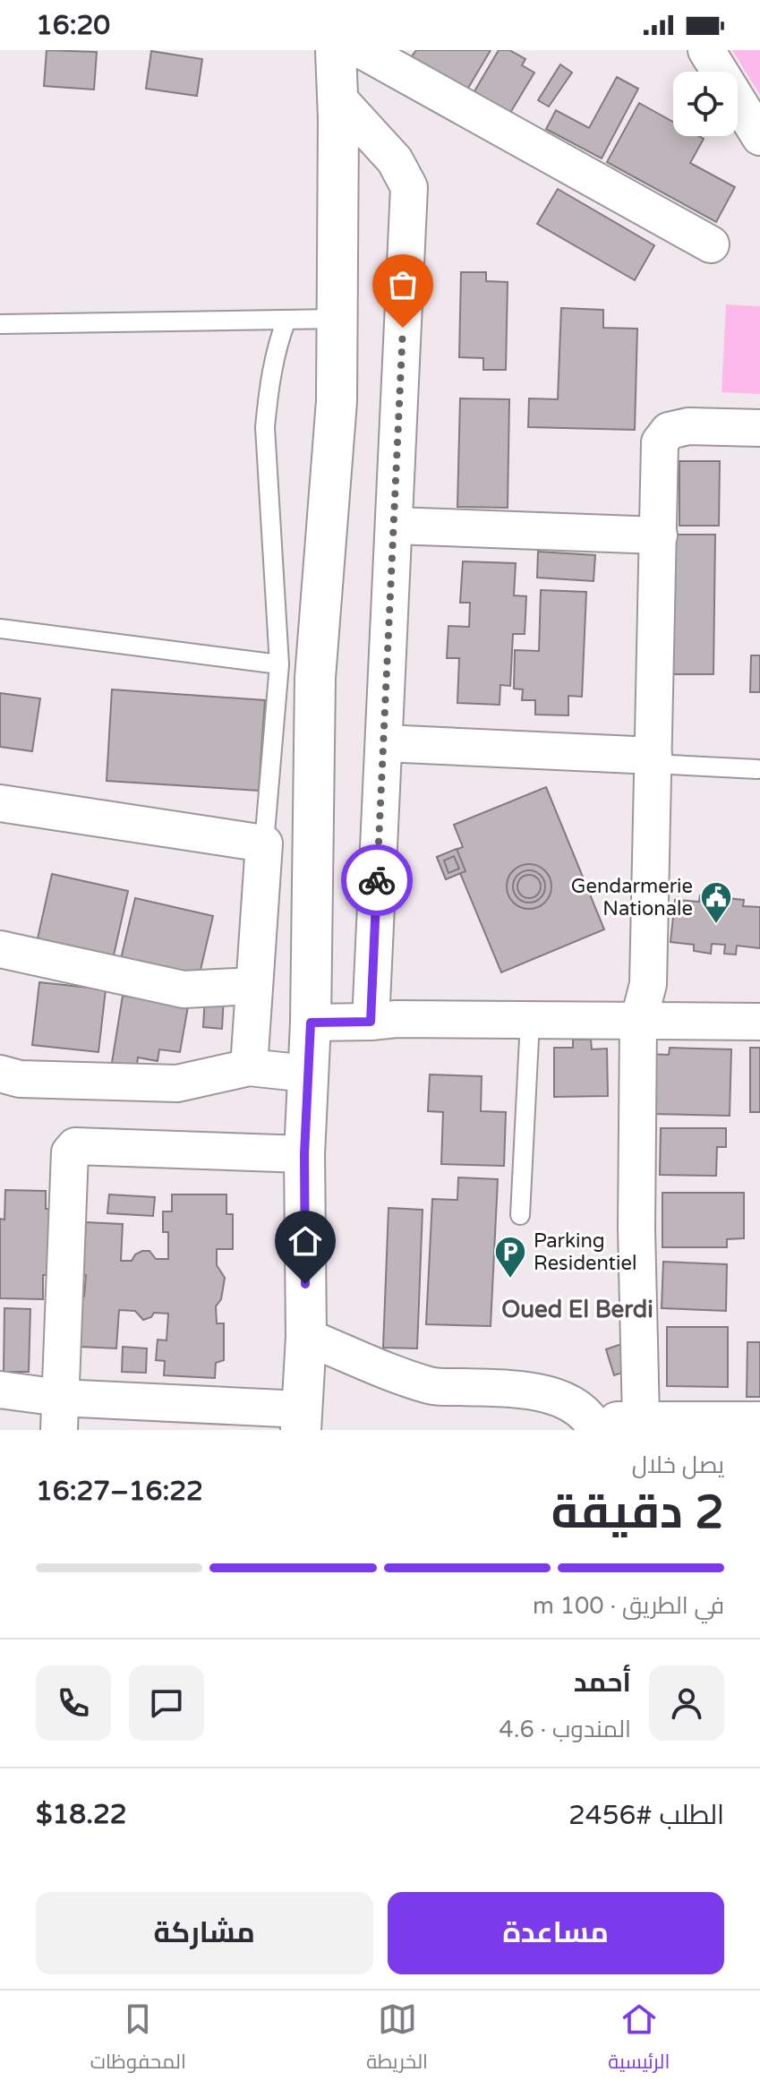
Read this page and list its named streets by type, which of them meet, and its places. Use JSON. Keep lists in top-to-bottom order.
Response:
{
  "districts": ["Oued El Berdi"],
  "places": {
    "public building": ["Gendarmerie Nationale"],
    "parking": ["Parking Residentiel"]
  },
  "page": {
    "status": "16:20",
    "heading": ["2 دقيقة", "يصل خلال", "16:22–16:27"],
    "panel": [
      "أحمد",
      "المندوب · 4.6",
      "الطلب #2456",
      "$18.22"
    ],
    "bar": "في الطريق · 100 m",
    "buttons": ["مساعدة", "مشاركة"],
    "tabs": ["الرئيسية", "الخريطة", "المحفوظات"]
  }
}
